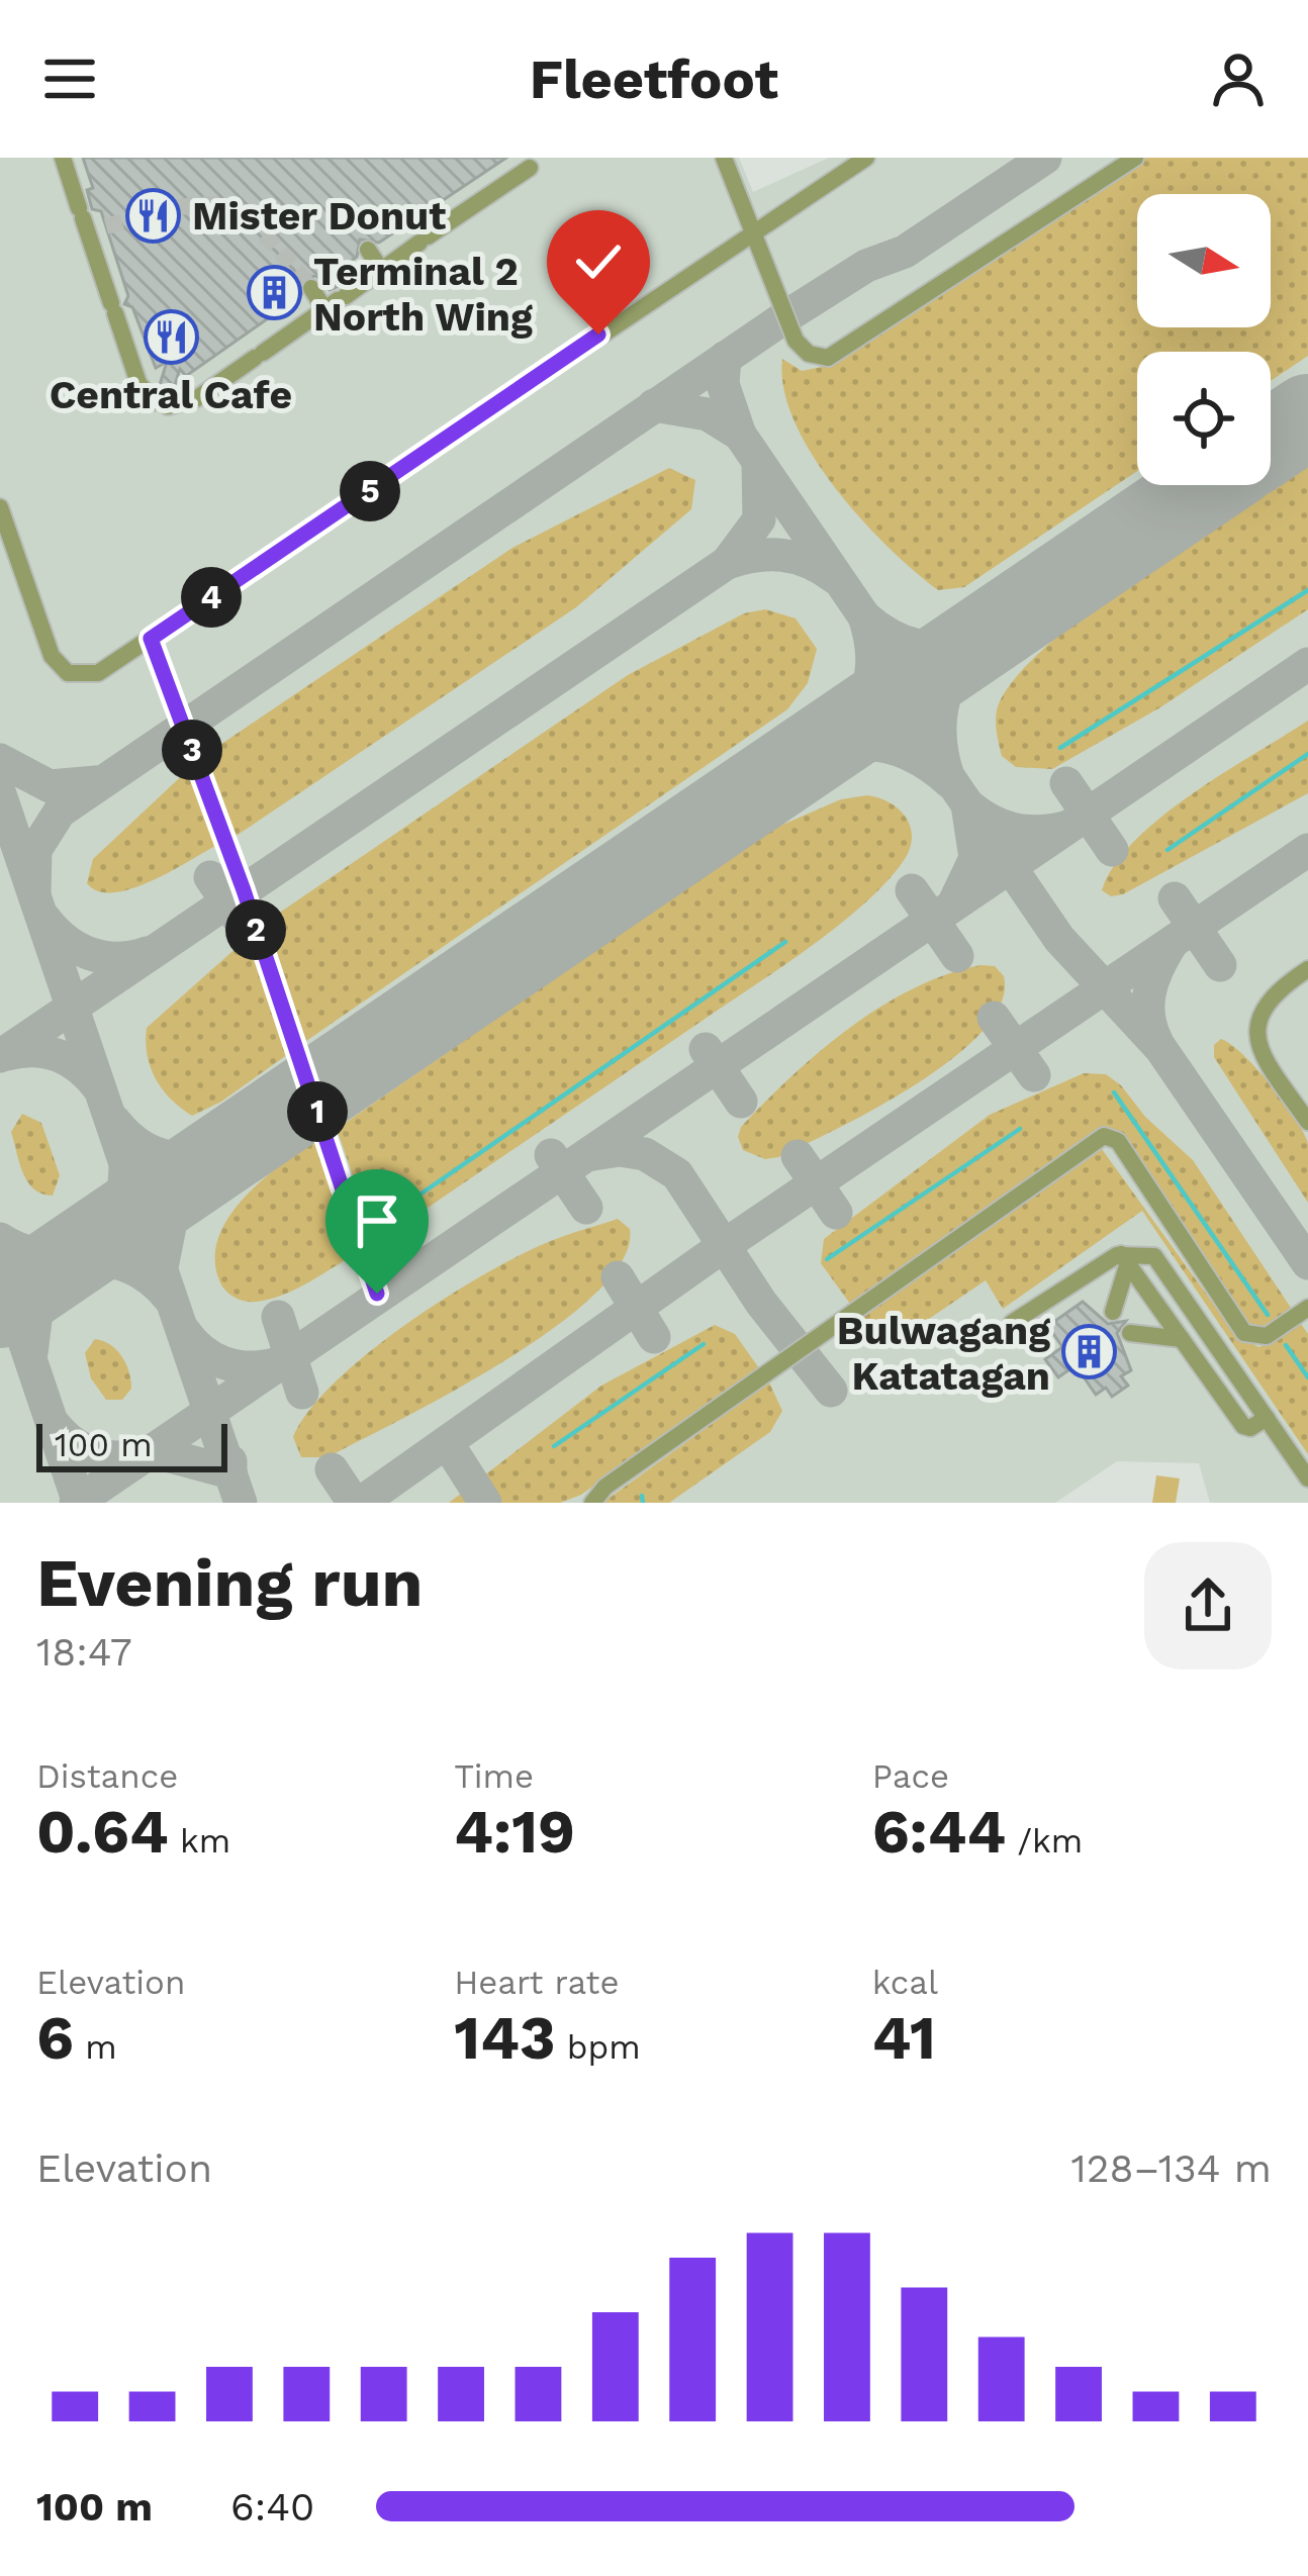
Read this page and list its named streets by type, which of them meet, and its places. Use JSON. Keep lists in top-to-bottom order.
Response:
{
  "places": {
    "restaurant": ["Mister Donut", "Central Cafe"],
    "building": ["Terminal 2 North Wing", "Bulwagang Katatagan"]
  },
  "scale_bar": "100 m",
  "north": "right",
  "page": {
    "header": "Fleetfoot",
    "pins": [
      "5",
      "4",
      "3",
      "2",
      "1"
    ],
    "scale": "100 m",
    "heading": ["Evening run", "18:47"],
    "stats": [
      ["Distance", "0.64 km"],
      ["Time", "4:19"],
      ["Pace", "6:44 /km"],
      ["Elevation", "6 m"],
      ["Heart rate", "143 bpm"],
      ["kcal", "41"]
    ],
    "chart": ["Elevation", "128–134 m"],
    "list": [
      {
        "name": "100 m",
        "note": "6:40"
      }
    ]
  }
}
